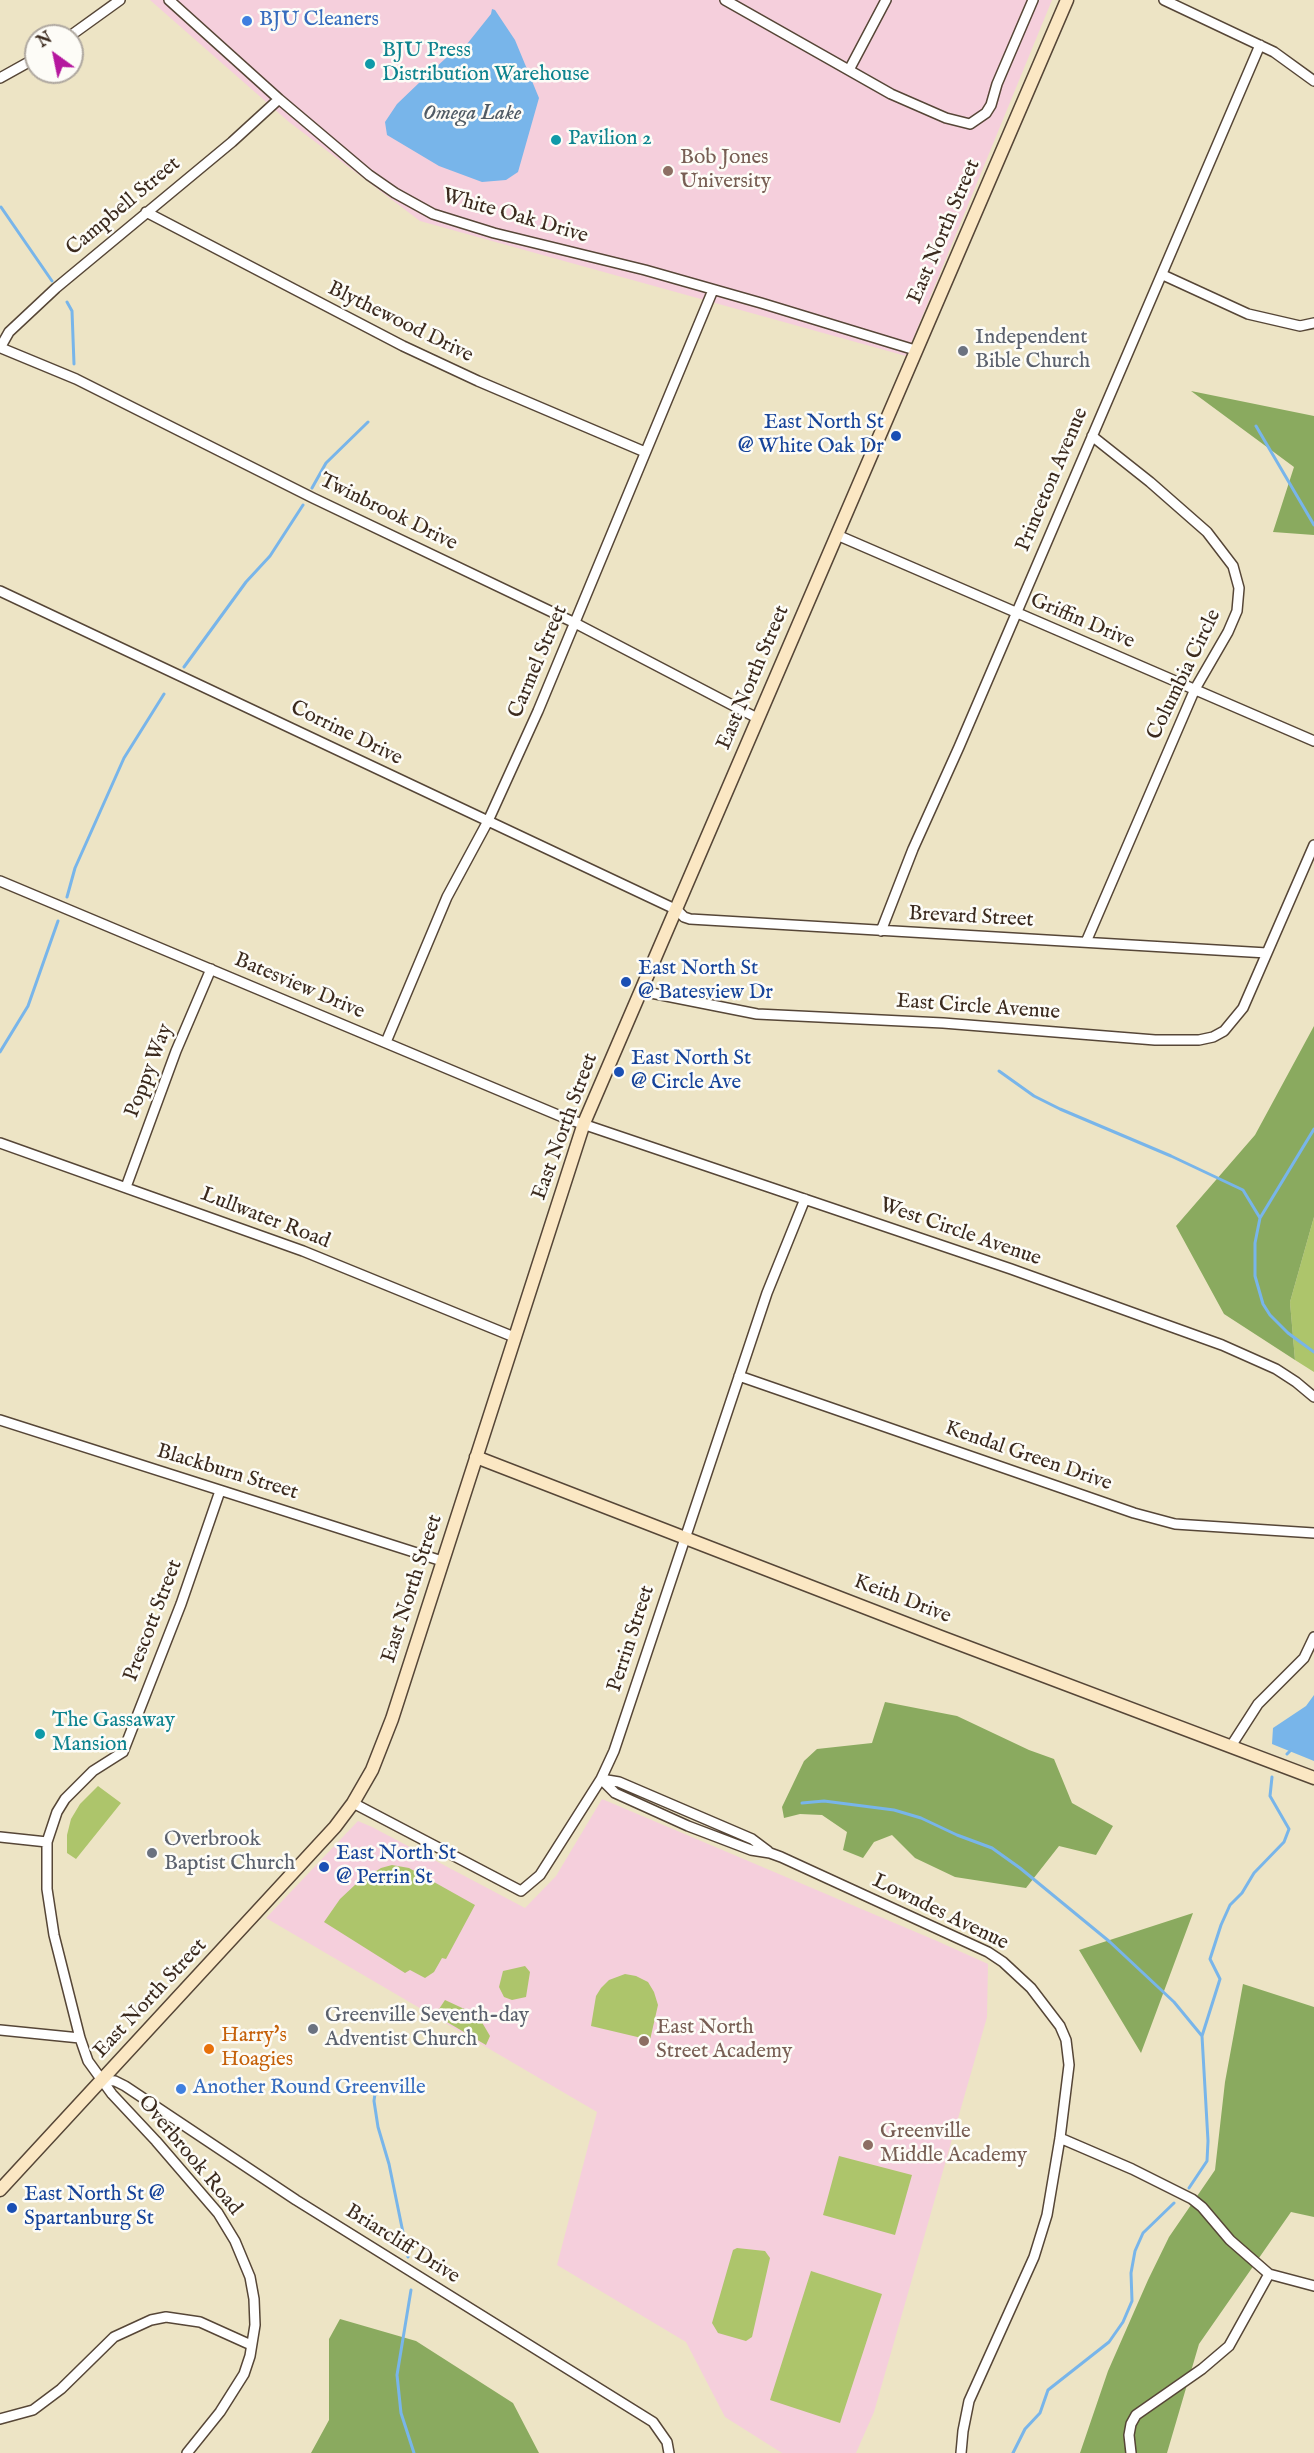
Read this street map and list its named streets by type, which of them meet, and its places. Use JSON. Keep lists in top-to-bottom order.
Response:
{
  "streets": {
    "main road": ["East North Street", "Keith Drive"],
    "street": [
      "Campbell Street",
      "White Oak Drive",
      "Blythewood Drive",
      "Princeton Avenue",
      "Twinbrook Drive",
      "Griffin Drive",
      "Carmel Street",
      "Columbia Circle",
      "Corrine Drive",
      "Brevard Street",
      "Batesview Drive",
      "East Circle Avenue",
      "Poppy Way",
      "Lullwater Road",
      "West Circle Avenue",
      "Kendal Green Drive",
      "Blackburn Street",
      "Prescott Street",
      "Perrin Street",
      "Lowndes Avenue",
      "Overbrook Road",
      "Briarcliff Drive"
    ]
  },
  "crossings": [
    ["Campbell Street", "White Oak Drive"],
    ["Campbell Street", "Blythewood Drive"],
    ["Campbell Street", "Twinbrook Drive"],
    ["White Oak Drive", "East North Street"],
    ["White Oak Drive", "Carmel Street"],
    ["East North Street", "Twinbrook Drive"],
    ["East North Street", "Griffin Drive"],
    ["East North Street", "Corrine Drive"],
    ["East North Street", "Brevard Street"],
    ["East North Street", "Batesview Drive"],
    ["East North Street", "East Circle Avenue"],
    ["East North Street", "Lullwater Road"],
    ["East North Street", "West Circle Avenue"],
    ["East North Street", "Blackburn Street"],
    ["East North Street", "Keith Drive"],
    ["East North Street", "Prescott Street"],
    ["East North Street", "Perrin Street"],
    ["East North Street", "Overbrook Road"],
    ["East North Street", "Briarcliff Drive"],
    ["Blythewood Drive", "Carmel Street"],
    ["Princeton Avenue", "Griffin Drive"],
    ["Princeton Avenue", "Columbia Circle"],
    ["Princeton Avenue", "Brevard Street"],
    ["Twinbrook Drive", "Carmel Street"],
    ["Griffin Drive", "Columbia Circle"],
    ["Carmel Street", "Corrine Drive"],
    ["Carmel Street", "Batesview Drive"],
    ["Columbia Circle", "Brevard Street"],
    ["Corrine Drive", "Brevard Street"],
    ["Brevard Street", "East Circle Avenue"],
    ["Batesview Drive", "Poppy Way"],
    ["Batesview Drive", "West Circle Avenue"],
    ["Poppy Way", "Lullwater Road"],
    ["West Circle Avenue", "Perrin Street"],
    ["Kendal Green Drive", "Perrin Street"],
    ["Blackburn Street", "Prescott Street"],
    ["Keith Drive", "Perrin Street"],
    ["Prescott Street", "Overbrook Road"],
    ["Prescott Street", "Briarcliff Drive"],
    ["Perrin Street", "Lowndes Avenue"],
    ["Overbrook Road", "Briarcliff Drive"]
  ],
  "water": ["Omega Lake"],
  "places": [
    "BJU Cleaners",
    "BJU Press Distribution Warehouse",
    "Pavilion 2",
    "Bob Jones University",
    "Independent Bible Church",
    "East North St @ White Oak Dr",
    "East North St @ Batesview Dr",
    "East North St @ Circle Ave",
    "The Gassaway Mansion",
    "Overbrook Baptist Church",
    "East North St @ Perrin St",
    "Greenville Seventh-day Adventist Church",
    "East North Street Academy",
    "Harry's Hoagies",
    "Another Round Greenville",
    "Greenville Middle Academy",
    "East North St @ Spartanburg St"
  ],
  "north": "top left"
}
